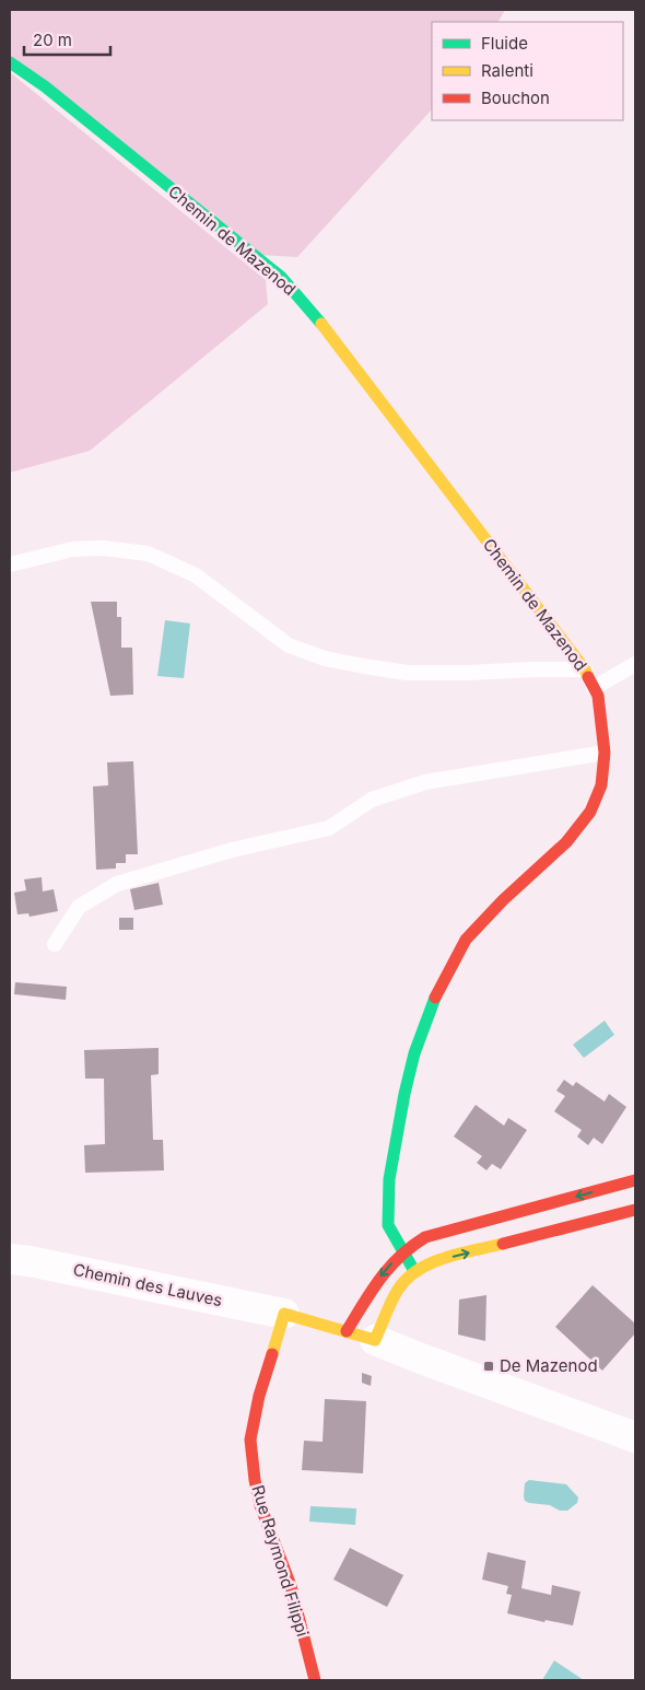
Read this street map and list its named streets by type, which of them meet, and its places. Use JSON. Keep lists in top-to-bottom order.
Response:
{
  "streets": {
    "street": ["Chemin de Mazenod", "Chemin des Lauves", "Rue Raymond Filippi"]
  },
  "crossings": [
    ["Chemin des Lauves", "Rue Raymond Filippi"]
  ],
  "places": {
    "transit": ["De Mazenod"]
  },
  "legend": ["Fluide", "Ralenti", "Bouchon"],
  "scale_bar": "20 m"
}
